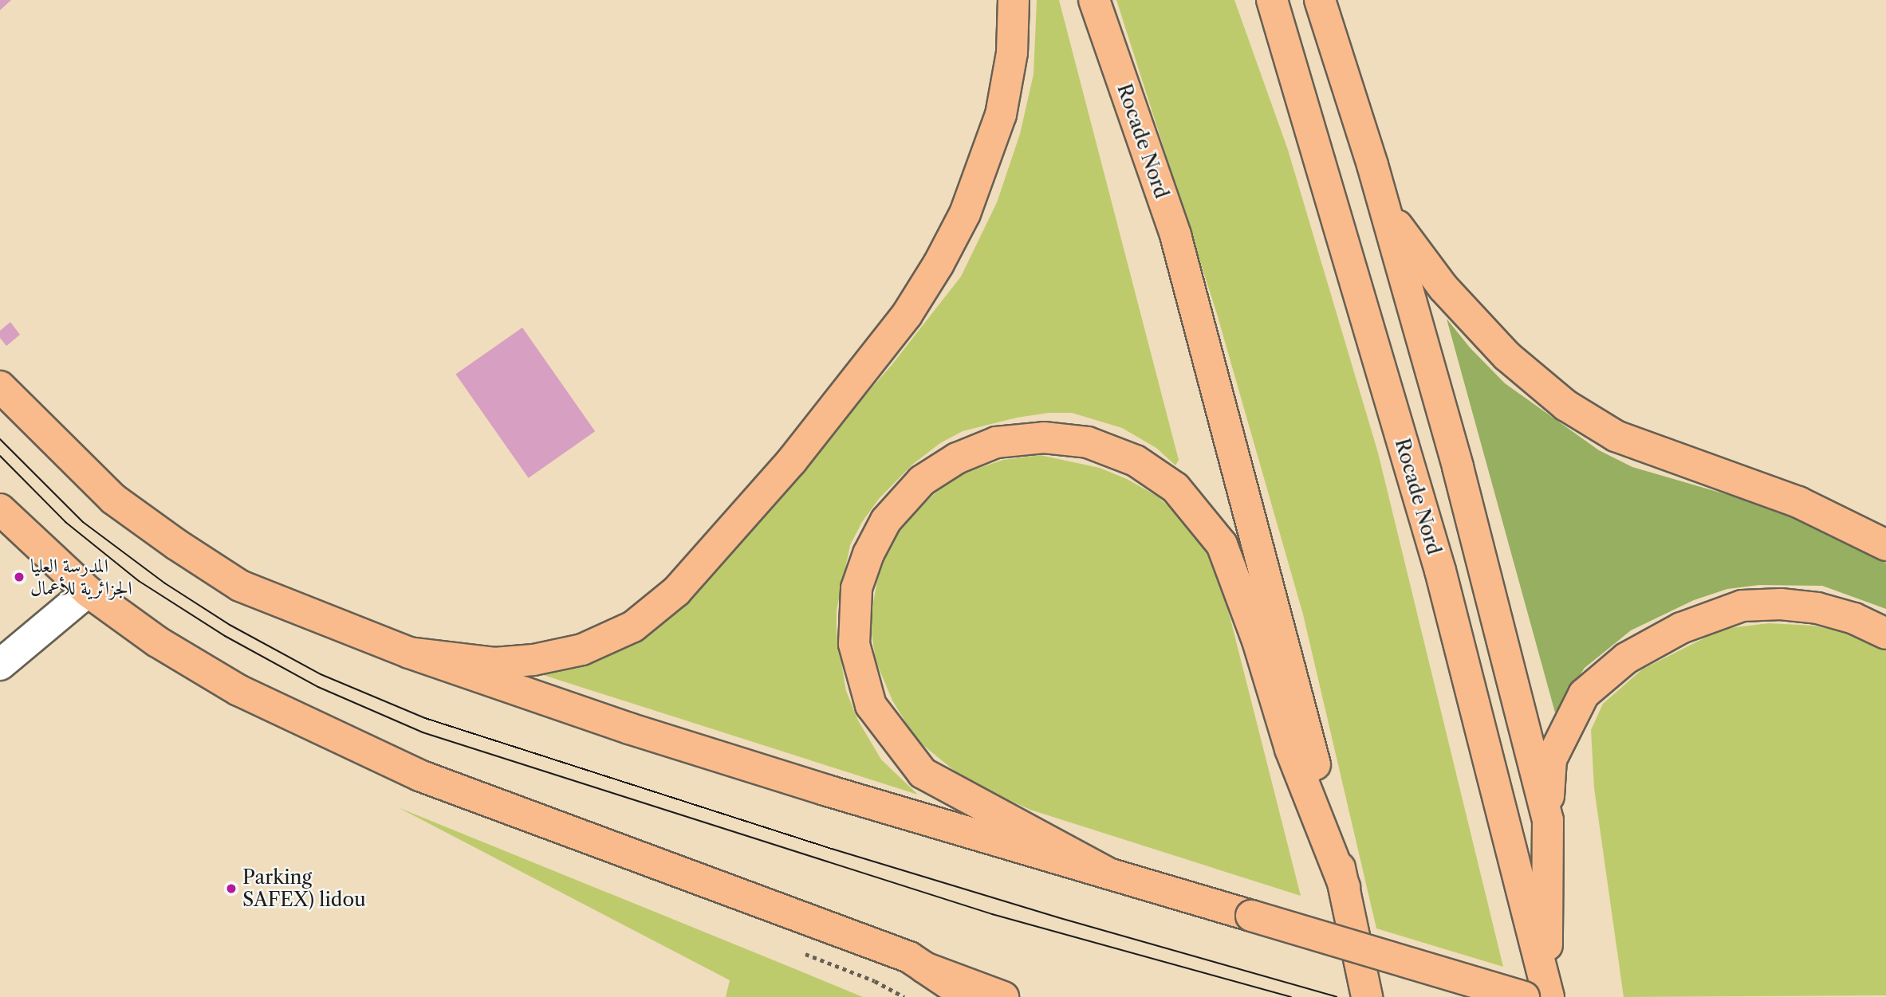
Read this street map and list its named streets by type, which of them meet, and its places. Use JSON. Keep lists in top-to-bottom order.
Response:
{
  "streets": {
    "main road": ["Rocade Nord"]
  },
  "places": ["المدرسة العليا الجزائرية للأعمال", "Parking SAFEX) lidou"]
}
